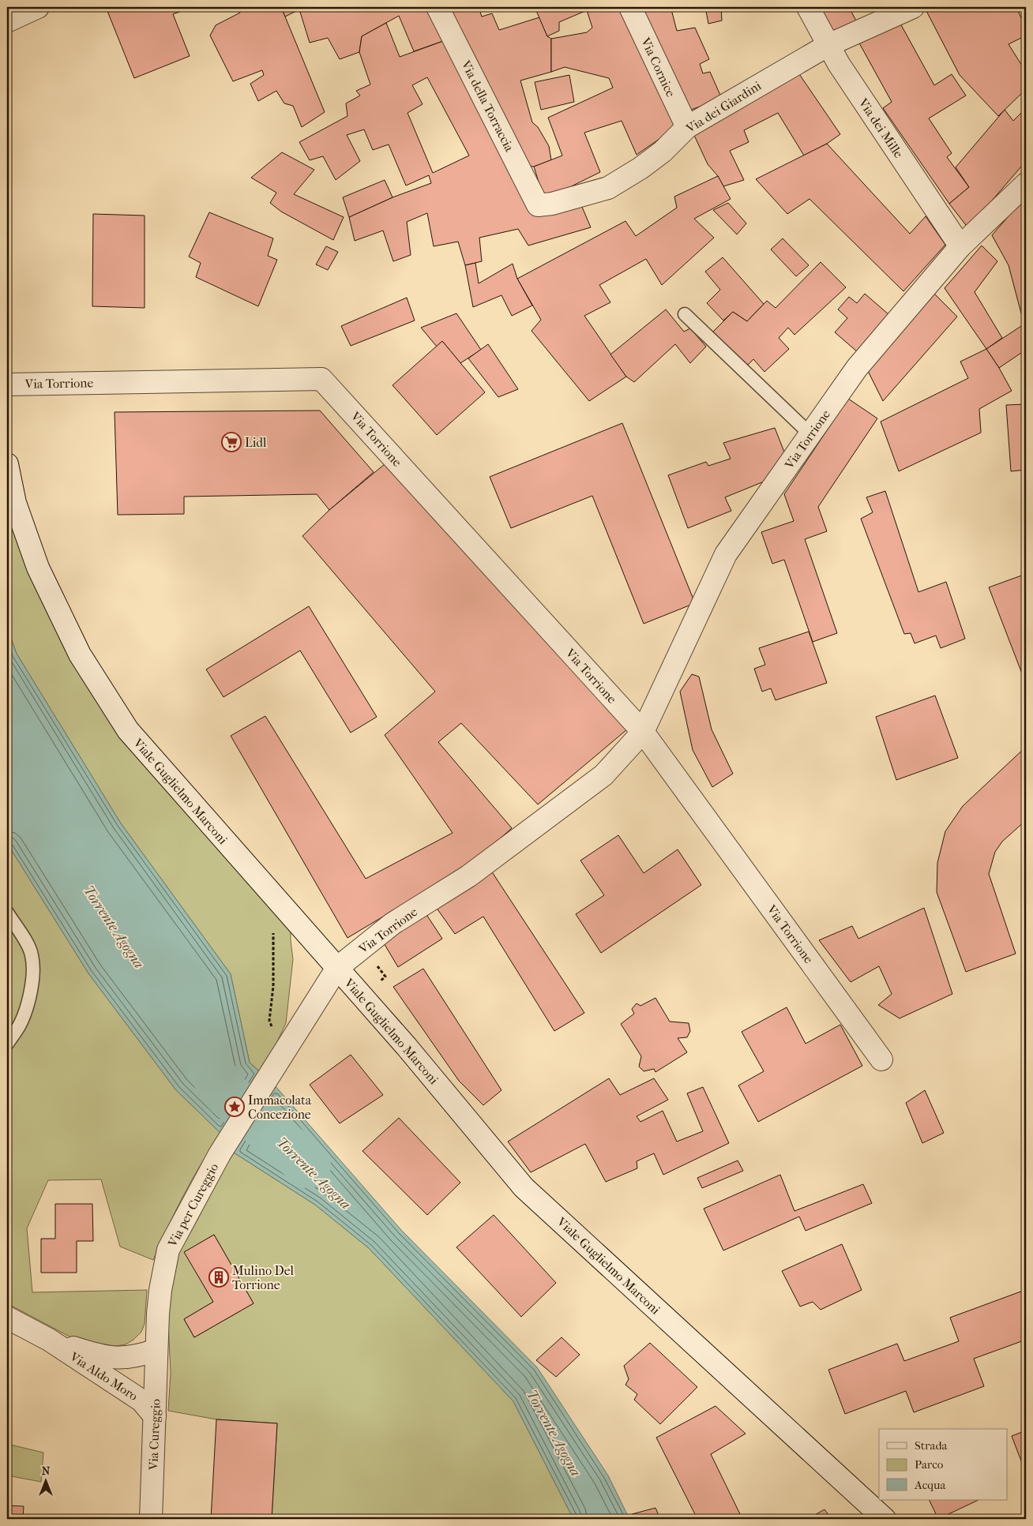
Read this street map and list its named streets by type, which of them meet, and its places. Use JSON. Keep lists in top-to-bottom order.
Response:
{
  "streets": {
    "street": [
      "Via Cornice",
      "Via della Torraccia",
      "Via dei Giardini",
      "Via dei Mille",
      "Via Torrione",
      "Viale Guglielmo Marconi",
      "Via per Cureggio",
      "Via Aldo Moro",
      "Via Cureggio"
    ]
  },
  "crossings": [
    ["Via Cornice", "Via dei Giardini"],
    ["Via della Torraccia", "Via dei Giardini"],
    ["Via dei Giardini", "Via dei Mille"],
    ["Via dei Mille", "Via Torrione"],
    ["Via Torrione", "Viale Guglielmo Marconi"],
    ["Via Torrione", "Via per Cureggio"],
    ["Via per Cureggio", "Via Aldo Moro"],
    ["Via per Cureggio", "Via Cureggio"],
    ["Via Aldo Moro", "Via Cureggio"]
  ],
  "water": ["Torrente Agogna"],
  "places": {
    "supermarket": ["Lidl"],
    "place": ["Immacolata Concezione"],
    "building": ["Mulino Del Torrione"]
  },
  "legend": ["Strada", "Parco", "Acqua"],
  "north": "top"
}
